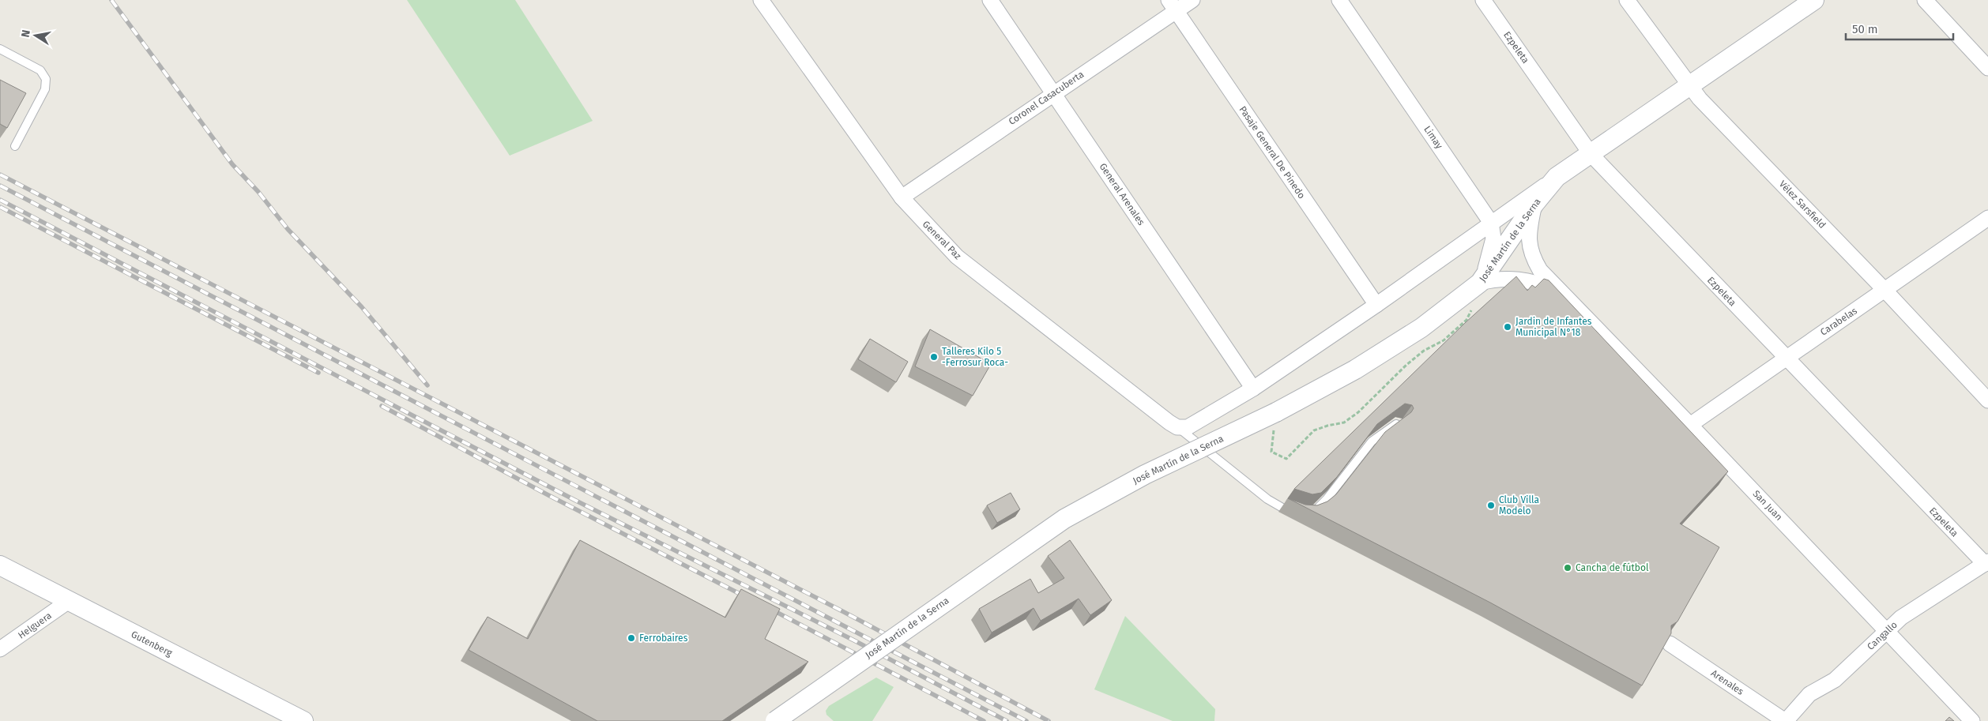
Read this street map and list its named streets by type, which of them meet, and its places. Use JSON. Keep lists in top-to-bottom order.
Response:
{
  "streets": {
    "street": [
      "Ezpeleta",
      "Coronel Casacuberta",
      "Limay",
      "Pasaje General De Pinedo",
      "General Arenales",
      "Vélez Sarsfield",
      "General Paz",
      "José Martín de la Serna",
      "Carabelas",
      "San Juan",
      "Helguera",
      "Cangallo",
      "Gutenberg",
      "Arenales"
    ]
  },
  "crossings": [
    ["Ezpeleta", "José Martín de la Serna"],
    ["Ezpeleta", "Carabelas"],
    ["Ezpeleta", "Cangallo"],
    ["Coronel Casacuberta", "Pasaje General De Pinedo"],
    ["Coronel Casacuberta", "General Arenales"],
    ["Coronel Casacuberta", "General Paz"],
    ["Limay", "José Martín de la Serna"],
    ["Limay", "San Juan"],
    ["Pasaje General De Pinedo", "José Martín de la Serna"],
    ["General Arenales", "José Martín de la Serna"],
    ["Vélez Sarsfield", "José Martín de la Serna"],
    ["Vélez Sarsfield", "Carabelas"],
    ["General Paz", "José Martín de la Serna"],
    ["José Martín de la Serna", "San Juan"],
    ["Carabelas", "San Juan"],
    ["San Juan", "Cangallo"],
    ["Helguera", "Gutenberg"],
    ["Cangallo", "Arenales"]
  ],
  "places": [
    "Jardin de Infantes Municipal N°18",
    "Talleres Kilo 5 -Ferrosur Roca-",
    "Club Villa Modelo",
    "Cancha de fútbol",
    "Ferrobaires"
  ],
  "scale_bar": "50 m",
  "north": "left"
}
